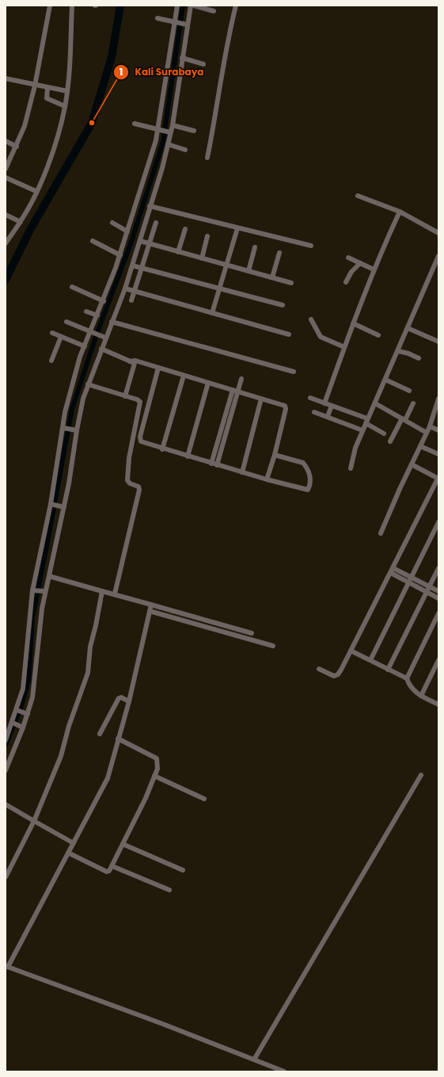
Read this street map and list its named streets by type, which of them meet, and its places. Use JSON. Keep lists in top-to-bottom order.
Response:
{
  "places": ["Kali Surabaya"]
}
